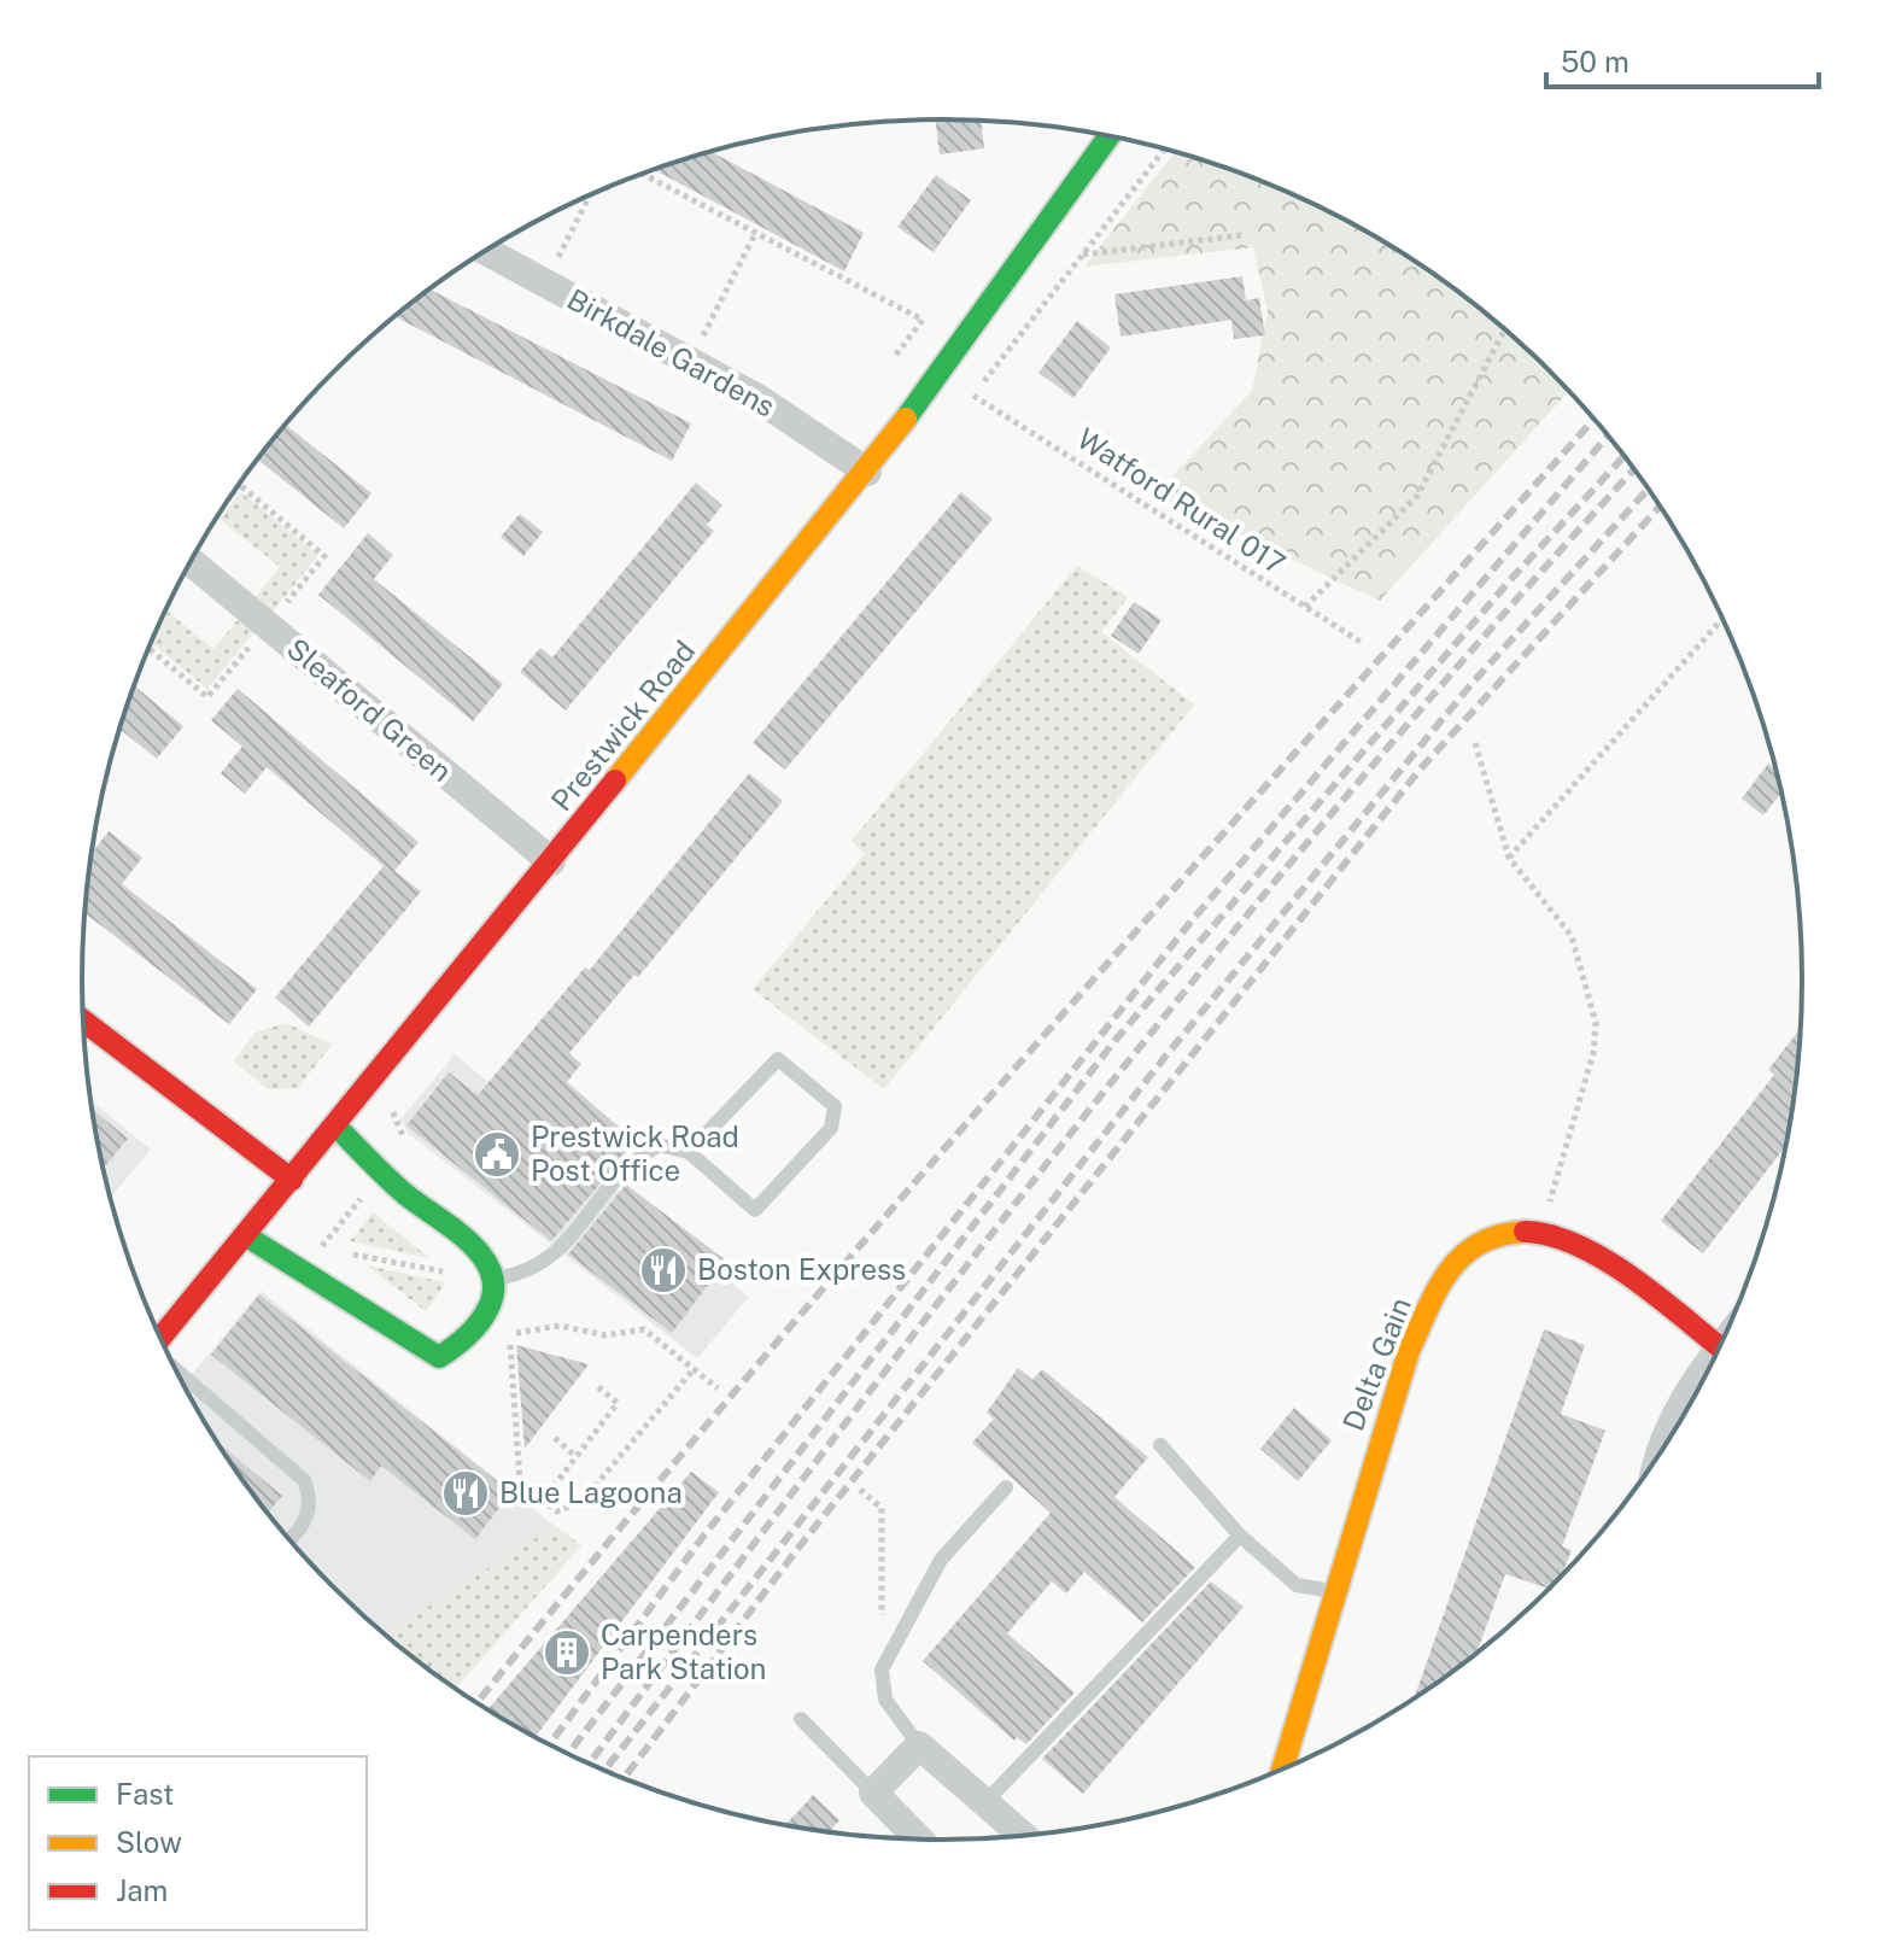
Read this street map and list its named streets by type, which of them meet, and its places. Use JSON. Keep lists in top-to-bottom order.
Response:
{
  "streets": {
    "street": [
      "Birkdale Gardens",
      "Sleaford Green",
      "Prestwick Road",
      "Delta Gain"
    ],
    "path": ["Watford Rural 017"]
  },
  "crossings": [
    ["Birkdale Gardens", "Prestwick Road"],
    ["Sleaford Green", "Prestwick Road"]
  ],
  "places": {
    "public building": ["Prestwick Road Post Office"],
    "restaurant": ["Boston Express", "Blue Lagoona"],
    "building": ["Carpenders Park Station"]
  },
  "legend": ["Fast", "Slow", "Jam"],
  "scale_bar": "50 m"
}
